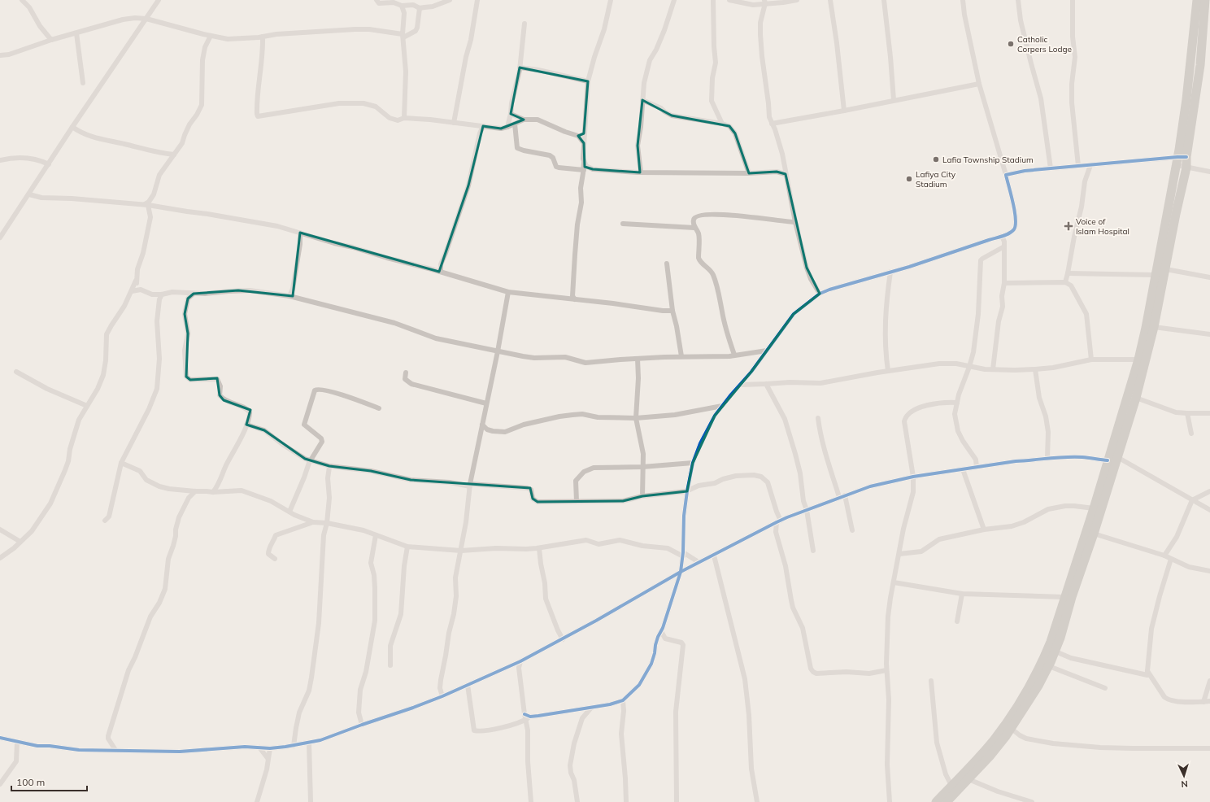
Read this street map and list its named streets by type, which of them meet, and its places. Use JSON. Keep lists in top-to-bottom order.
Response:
{
  "places": {
    "other": ["Catholic Corpers Lodge", "Lafia Township Stadium", "Lafiya City Stadium"],
    "health": ["Voice of Islam Hospital"]
  },
  "scale_bar": "100 m",
  "north": "bottom"
}
